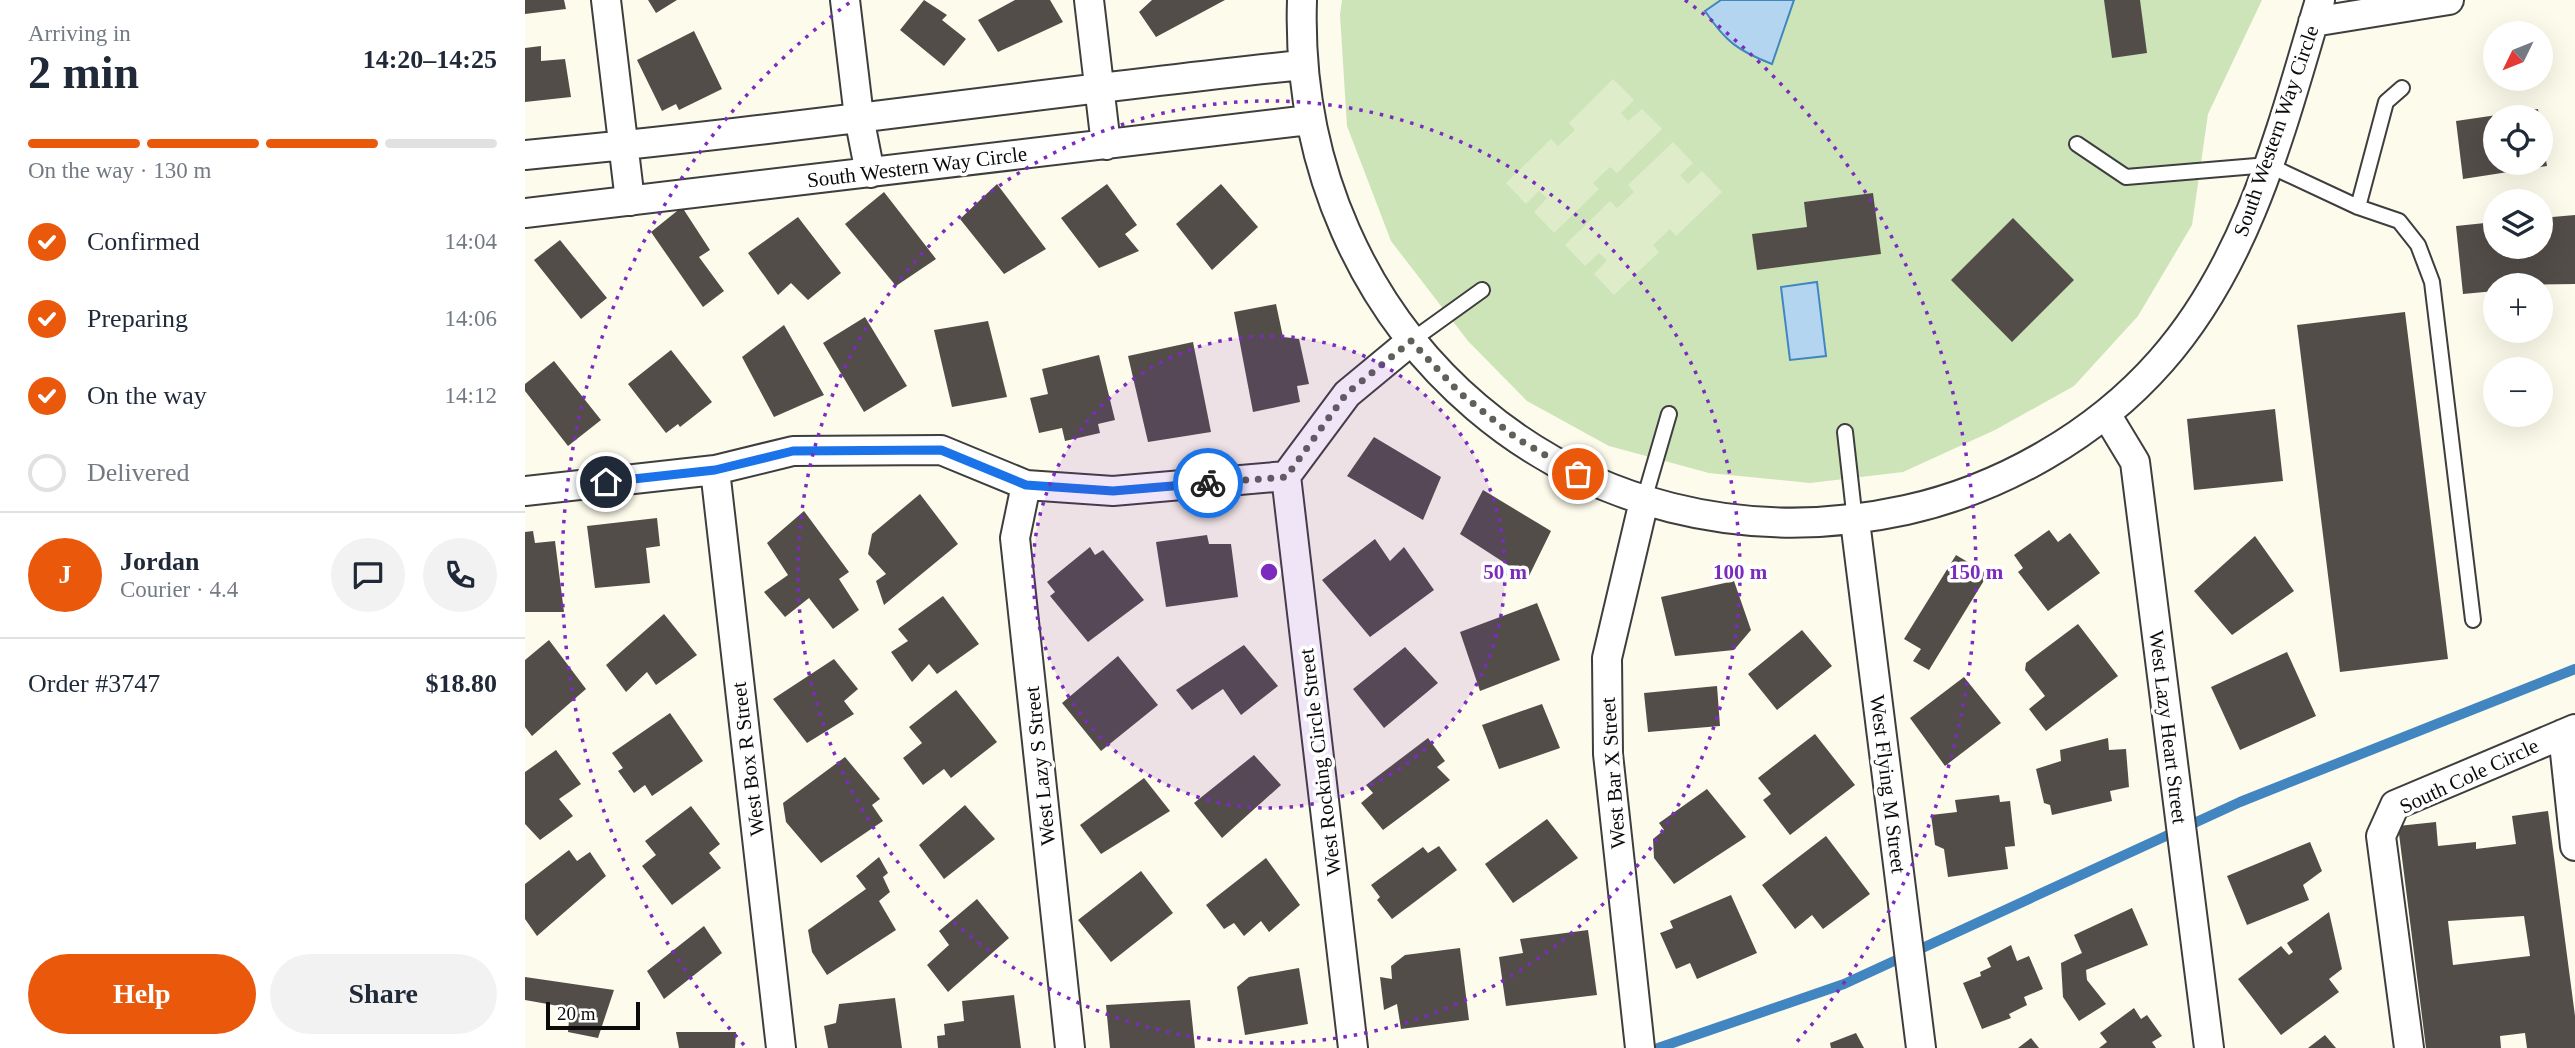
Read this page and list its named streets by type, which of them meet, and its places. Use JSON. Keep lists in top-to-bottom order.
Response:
{
  "streets": {
    "street": [
      "South Western Way Circle",
      "West Lazy Heart Street",
      "West Box R Street",
      "West Rocking Circle Street",
      "West Lazy S Street",
      "West Bar X Street",
      "South Cole Circle",
      "West Flying M Street"
    ]
  },
  "crossings": [
    ["South Western Way Circle", "West Lazy Heart Street"],
    ["South Western Way Circle", "West Bar X Street"],
    ["South Western Way Circle", "West Flying M Street"]
  ],
  "scale_bar": "20 m",
  "north": "bottom left",
  "page": {
    "heading": ["2 min", "Arriving in", "14:20–14:25"],
    "panel": [
      "Jordan",
      "Courier · 4.4",
      "Order #3747",
      "$18.80"
    ],
    "map_buttons": ["+", "−"],
    "bar": "On the way · 130 m",
    "list": [
      ["Confirmed", "14:04"],
      ["Preparing", "14:06"],
      ["On the way", "14:12"],
      "Delivered"
    ],
    "round": "J",
    "buttons": ["Help", "Share"],
    "scale": "20 m"
  },
  "rings": ["50 m", "100 m", "150 m"]
}
